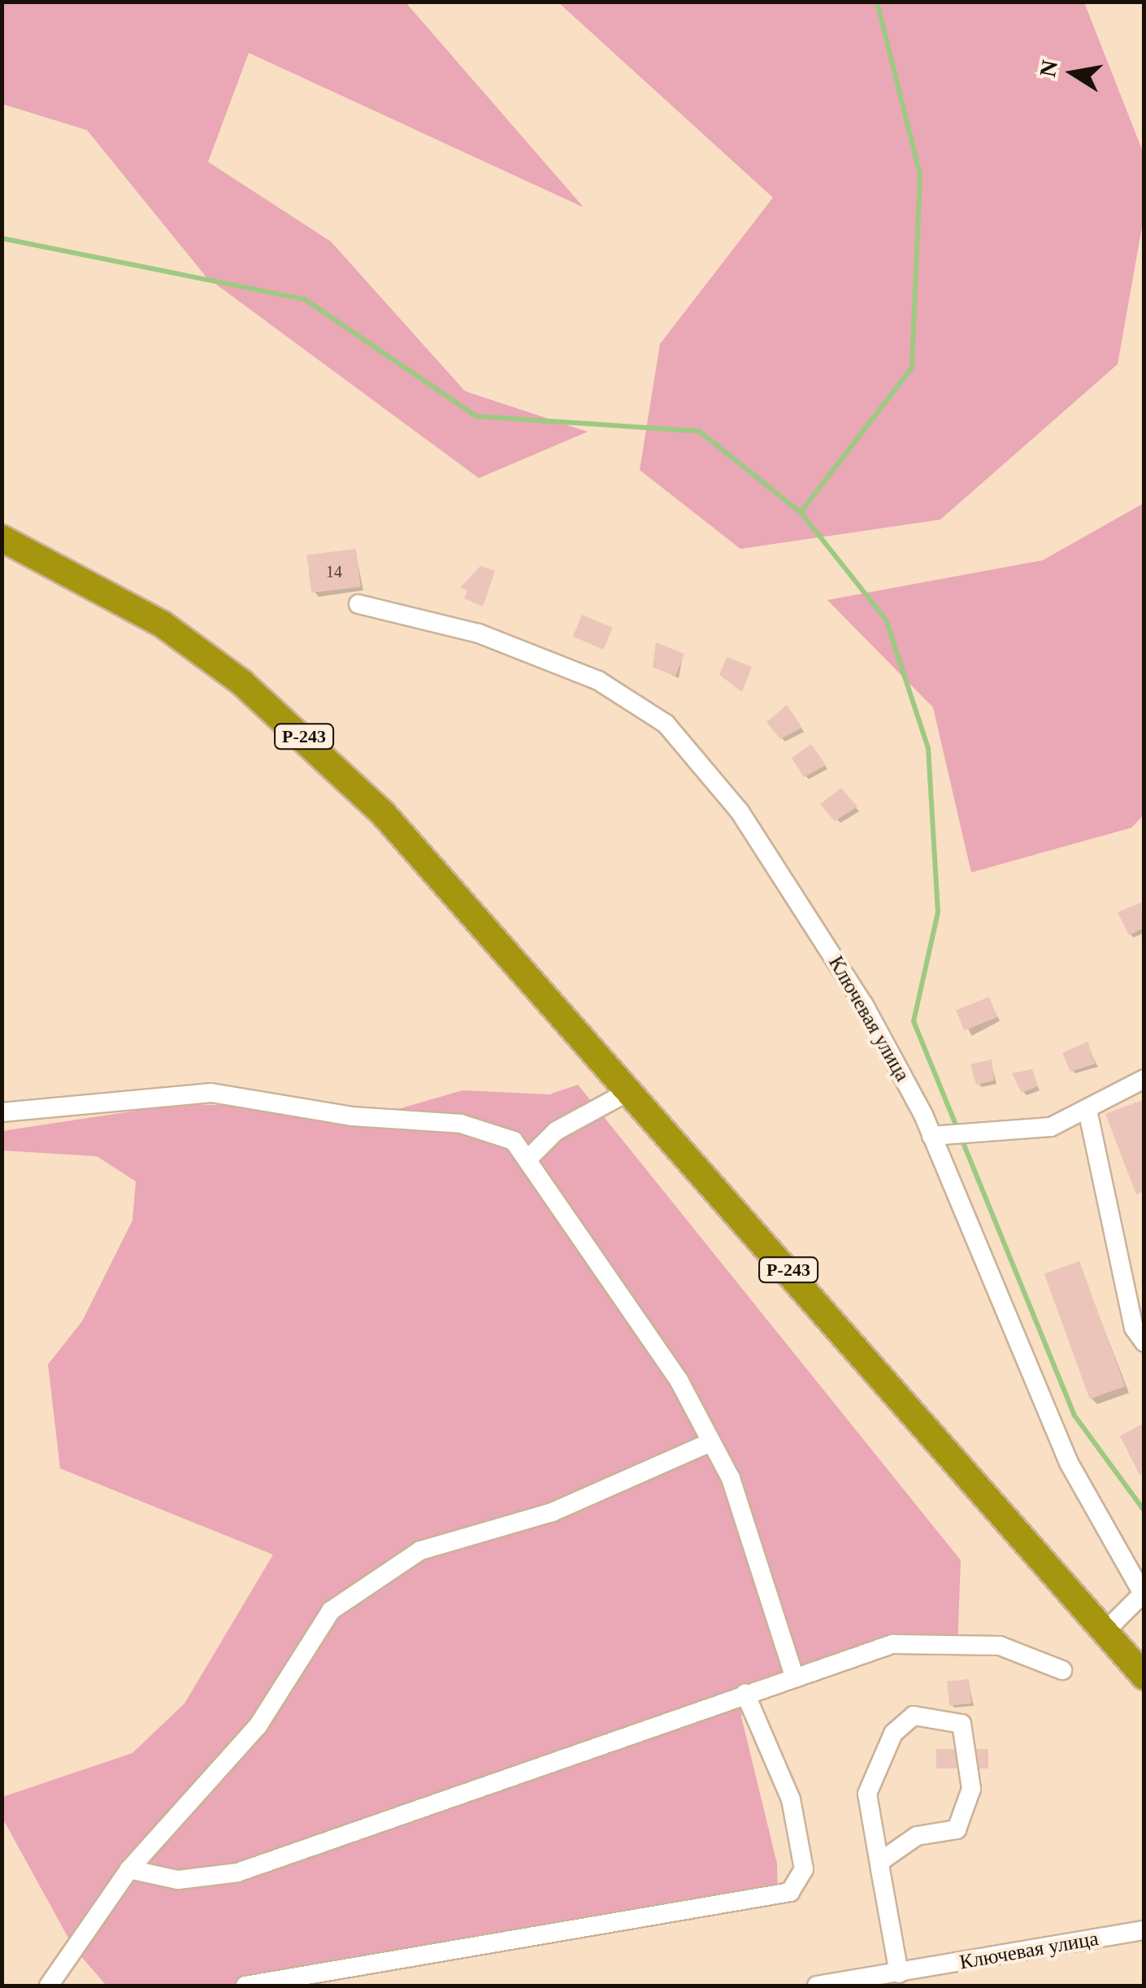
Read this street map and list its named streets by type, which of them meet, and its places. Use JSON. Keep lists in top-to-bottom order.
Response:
{
  "streets": {
    "highway": ["Р-243"],
    "street": ["Ключевая улица"]
  },
  "crossings": [
    ["Р-243", "Ключевая улица"]
  ],
  "house_numbers": ["14"],
  "north": "left"
}
